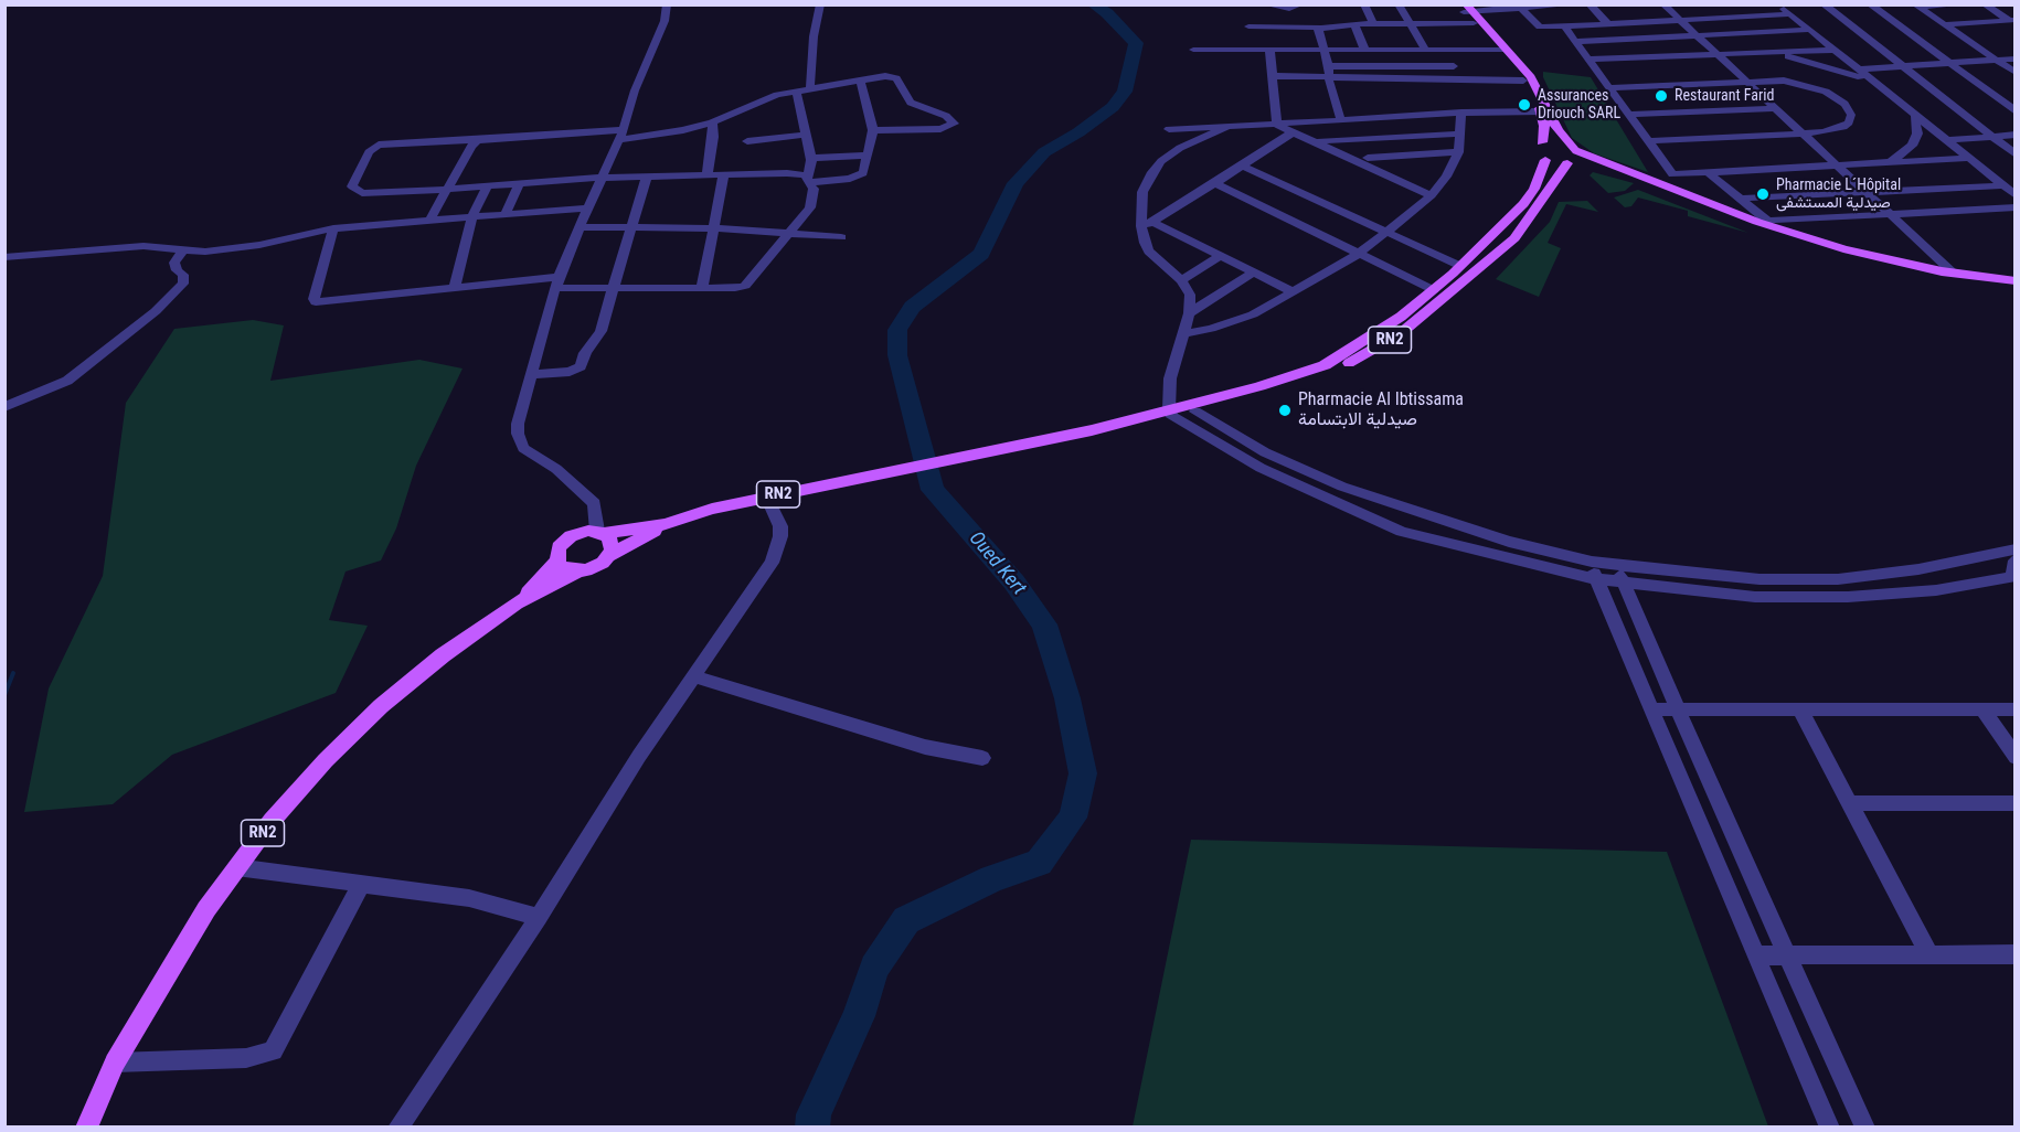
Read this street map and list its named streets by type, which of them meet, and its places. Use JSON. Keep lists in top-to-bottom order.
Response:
{
  "streets": {
    "main road": ["RN2"]
  },
  "water": ["Oued Kert"],
  "places": [
    "Restaurant Farid",
    "Assurances Driouch SARL",
    "Pharmacie L´Hôpital صيدلية المستشفى",
    "Pharmacie Al Ibtissama صيدلية الابتسامة"
  ]
}
